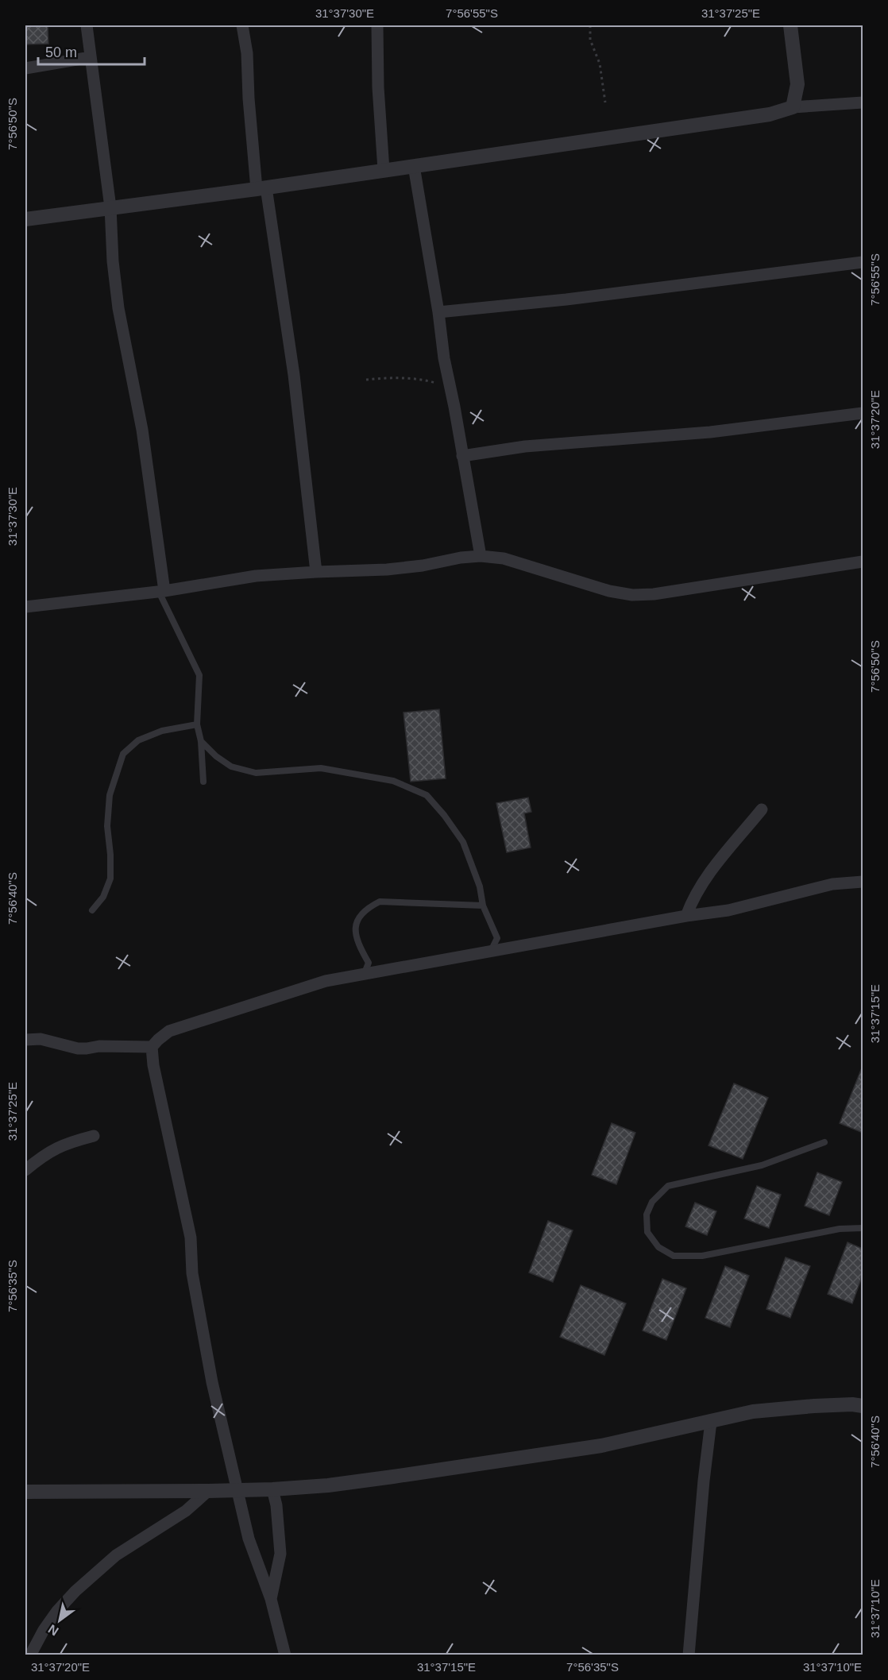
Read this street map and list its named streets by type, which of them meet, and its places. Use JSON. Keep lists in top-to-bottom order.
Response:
{
  "scale_bar": "50 m",
  "north": "bottom left",
  "coordinates": [
    "31°37'30\"E",
    "7°56'55\"S",
    "31°37'25\"E",
    "7°56'50\"S",
    "31°37'20\"E",
    "7°56'40\"S",
    "31°37'15\"E",
    "7°56'35\"S",
    "31°37'10\"E"
  ]
}
